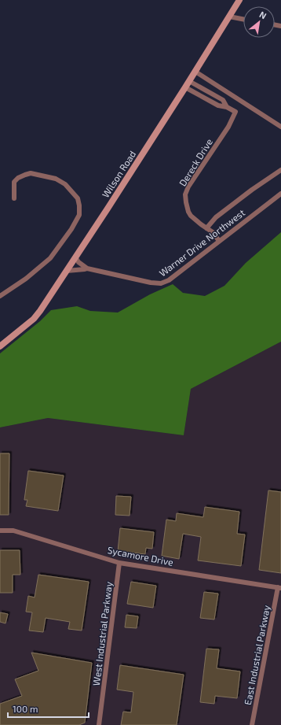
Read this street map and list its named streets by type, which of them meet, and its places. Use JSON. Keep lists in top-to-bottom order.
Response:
{
  "streets": {
    "street": [
      "Dereck Drive",
      "Wilson Road",
      "Warner Drive Northwest",
      "Sycamore Drive",
      "West Industrial Parkway",
      "East Industrial Parkway"
    ]
  },
  "crossings": [
    ["Dereck Drive", "Wilson Road"],
    ["Dereck Drive", "Warner Drive Northwest"],
    ["Wilson Road", "Warner Drive Northwest"],
    ["Sycamore Drive", "West Industrial Parkway"],
    ["Sycamore Drive", "East Industrial Parkway"]
  ],
  "scale_bar": "100 m",
  "north": "top right"
}
